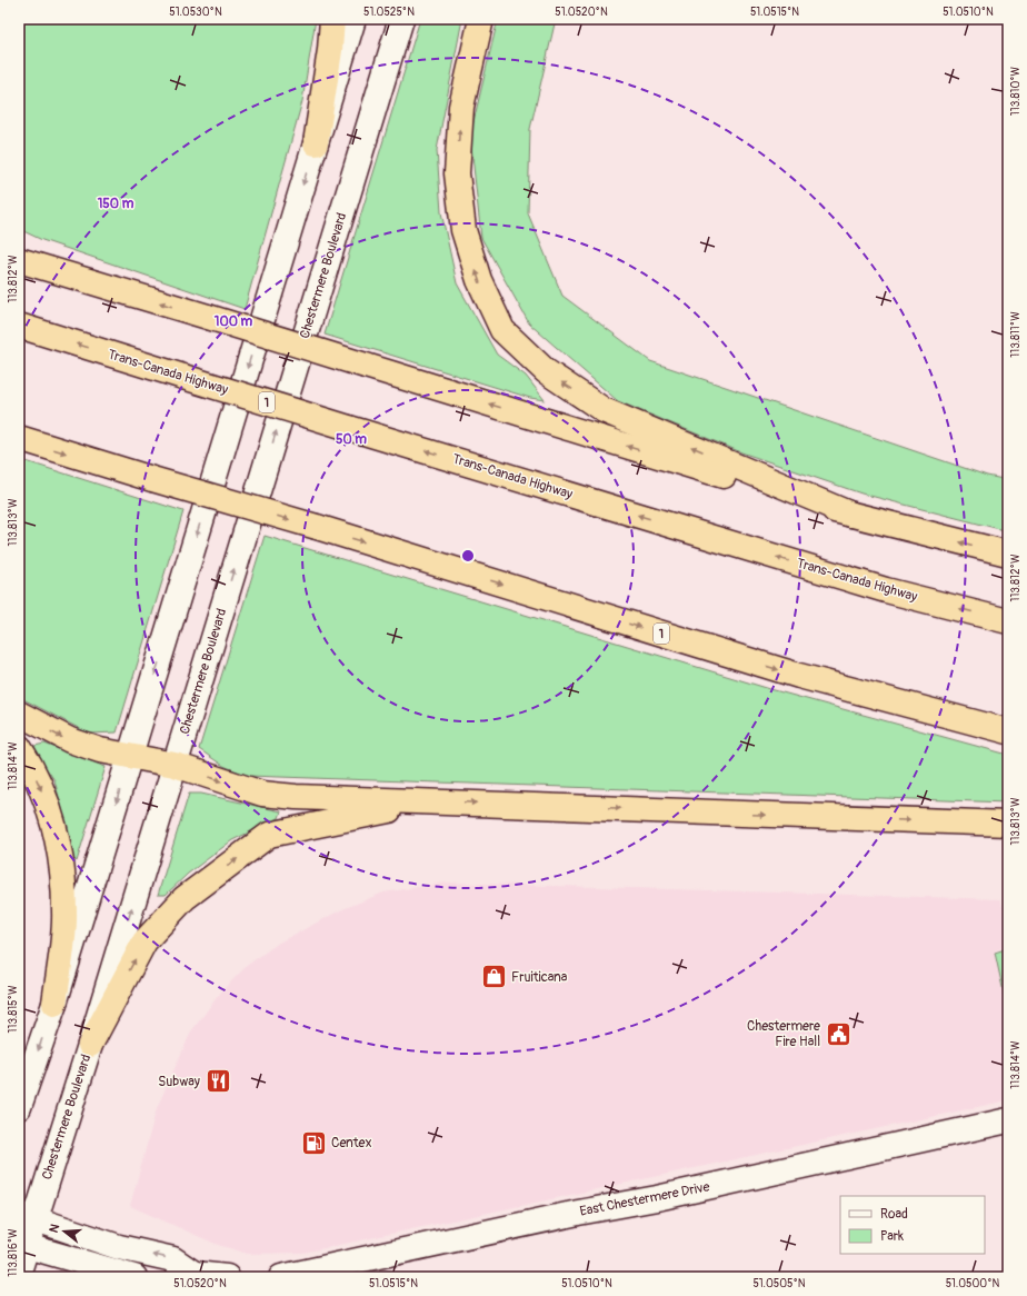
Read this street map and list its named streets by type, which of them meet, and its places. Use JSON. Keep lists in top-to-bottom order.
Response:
{
  "streets": {
    "highway": ["Trans-Canada Highway", "1"],
    "main road": ["Chestermere Boulevard", "East Chestermere Drive"]
  },
  "places": {
    "shop": ["Fruiticana"],
    "public building": ["Chestermere Fire Hall"],
    "restaurant": ["Subway"],
    "fuel station": ["Centex"]
  },
  "legend": ["Road", "Park"],
  "north": "left",
  "coordinates": [
    "51.0530°N",
    "51.0525°N",
    "51.0520°N",
    "51.0515°N",
    "51.0510°N",
    "113.810°W",
    "113.812°W",
    "113.811°W",
    "113.813°W",
    "113.814°W",
    "113.815°W",
    "113.816°W",
    "51.0505°N",
    "51.0500°N"
  ],
  "rings": ["150 m", "100 m", "50 m"]
}
